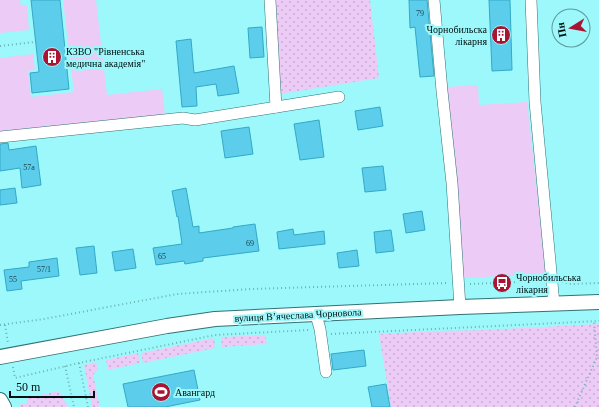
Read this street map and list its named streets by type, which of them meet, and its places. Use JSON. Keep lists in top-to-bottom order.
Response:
{
  "streets": {
    "main road": ["вулиця Вʼячеслава Чорновола"]
  },
  "places": {
    "building": ["Чорнобильска лікарня", "КЗВО \"Рівненська медична академія\""],
    "bus stop": ["Чорнобильська лікарня"],
    "sports": ["Авангард"]
  },
  "house_numbers": [
    "79",
    "57а",
    "69",
    "65",
    "57/1",
    "55"
  ],
  "scale_bar": "50 m",
  "north": "left"
}
